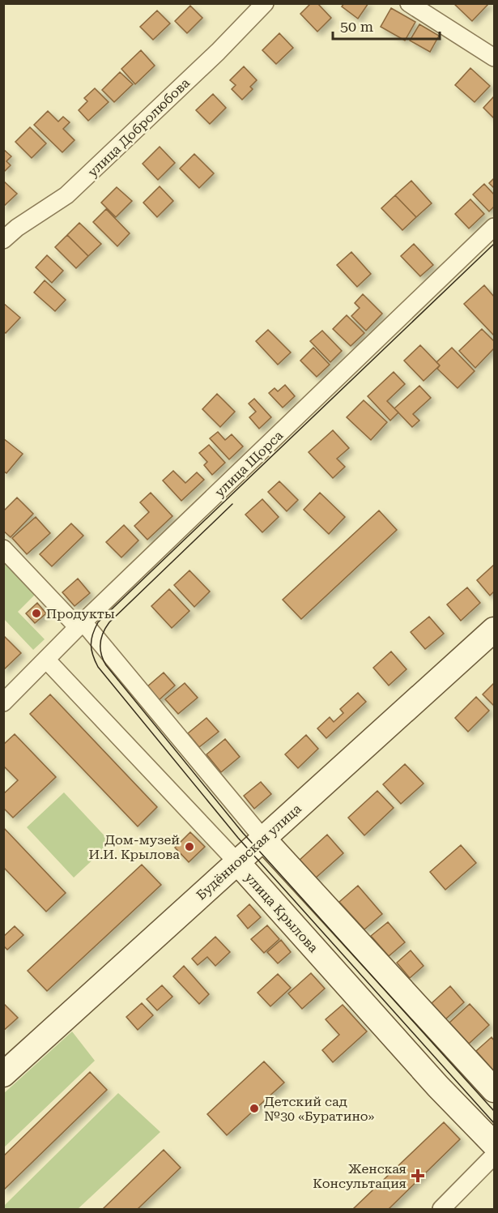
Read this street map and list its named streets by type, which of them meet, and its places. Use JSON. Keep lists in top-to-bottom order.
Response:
{
  "streets": {
    "street": [
      "улица Добролюбова",
      "улица Щорса",
      "Будённовская улица",
      "улица Крылова"
    ]
  },
  "crossings": [
    ["улица Щорса", "улица Крылова"],
    ["Будённовская улица", "улица Крылова"]
  ],
  "places": {
    "other": ["Продукты", "Дом-музей И.И. Крылова", "Детский сад №30 «Буратино»"],
    "health": ["Женская Консультация"]
  },
  "scale_bar": "50 m"
}
